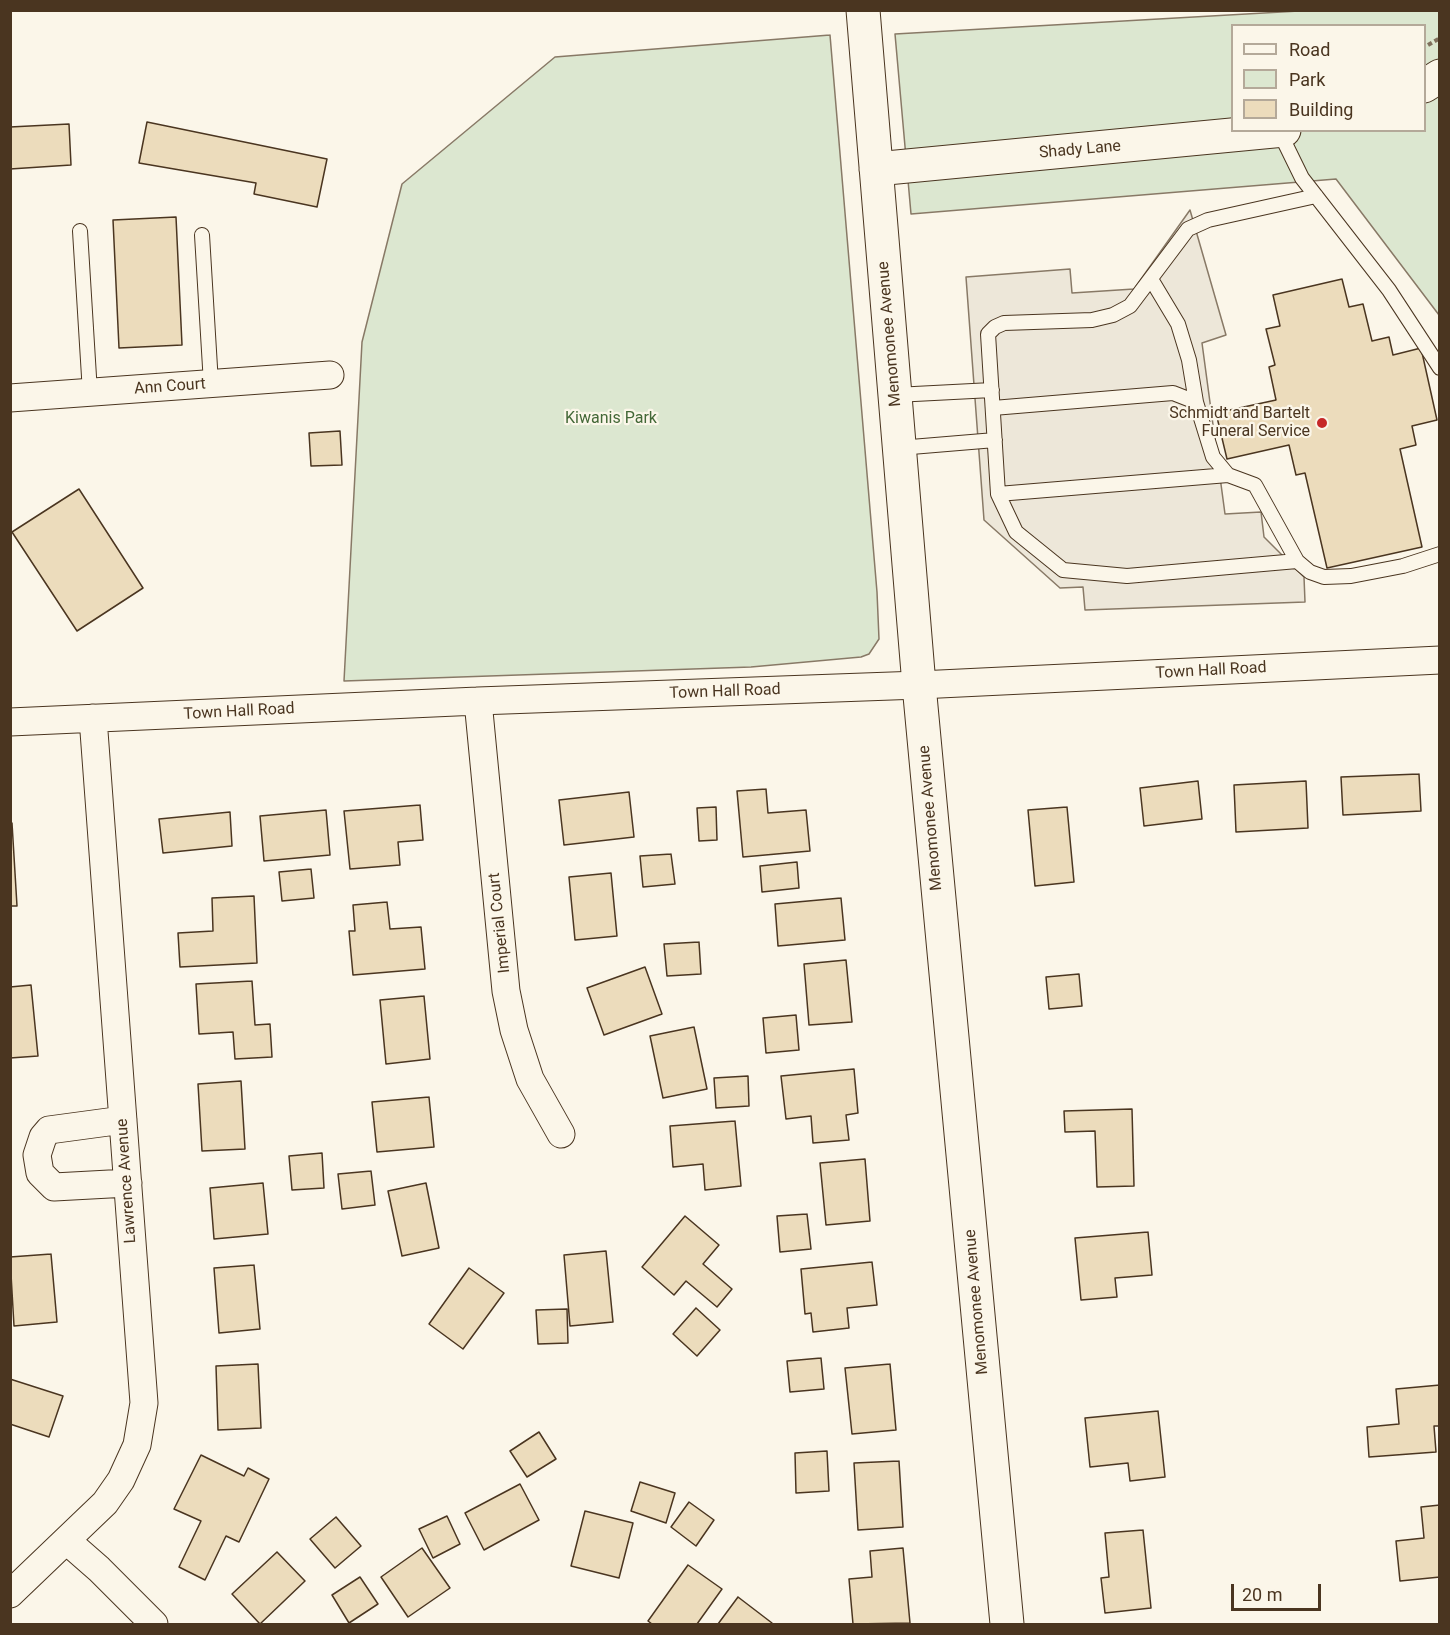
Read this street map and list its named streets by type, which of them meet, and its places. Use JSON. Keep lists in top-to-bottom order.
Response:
{
  "streets": {
    "street": [
      "Shady Lane",
      "Menomonee Avenue",
      "Ann Court",
      "Town Hall Road",
      "Imperial Court",
      "Lawrence Avenue"
    ]
  },
  "crossings": [
    ["Shady Lane", "Menomonee Avenue"],
    ["Menomonee Avenue", "Town Hall Road"],
    ["Town Hall Road", "Imperial Court"],
    ["Town Hall Road", "Lawrence Avenue"]
  ],
  "parks": ["Kiwanis Park"],
  "places": ["Schmidt and Bartelt Funeral Service"],
  "legend": ["Road", "Park", "Building"],
  "scale_bar": "20 m"
}
